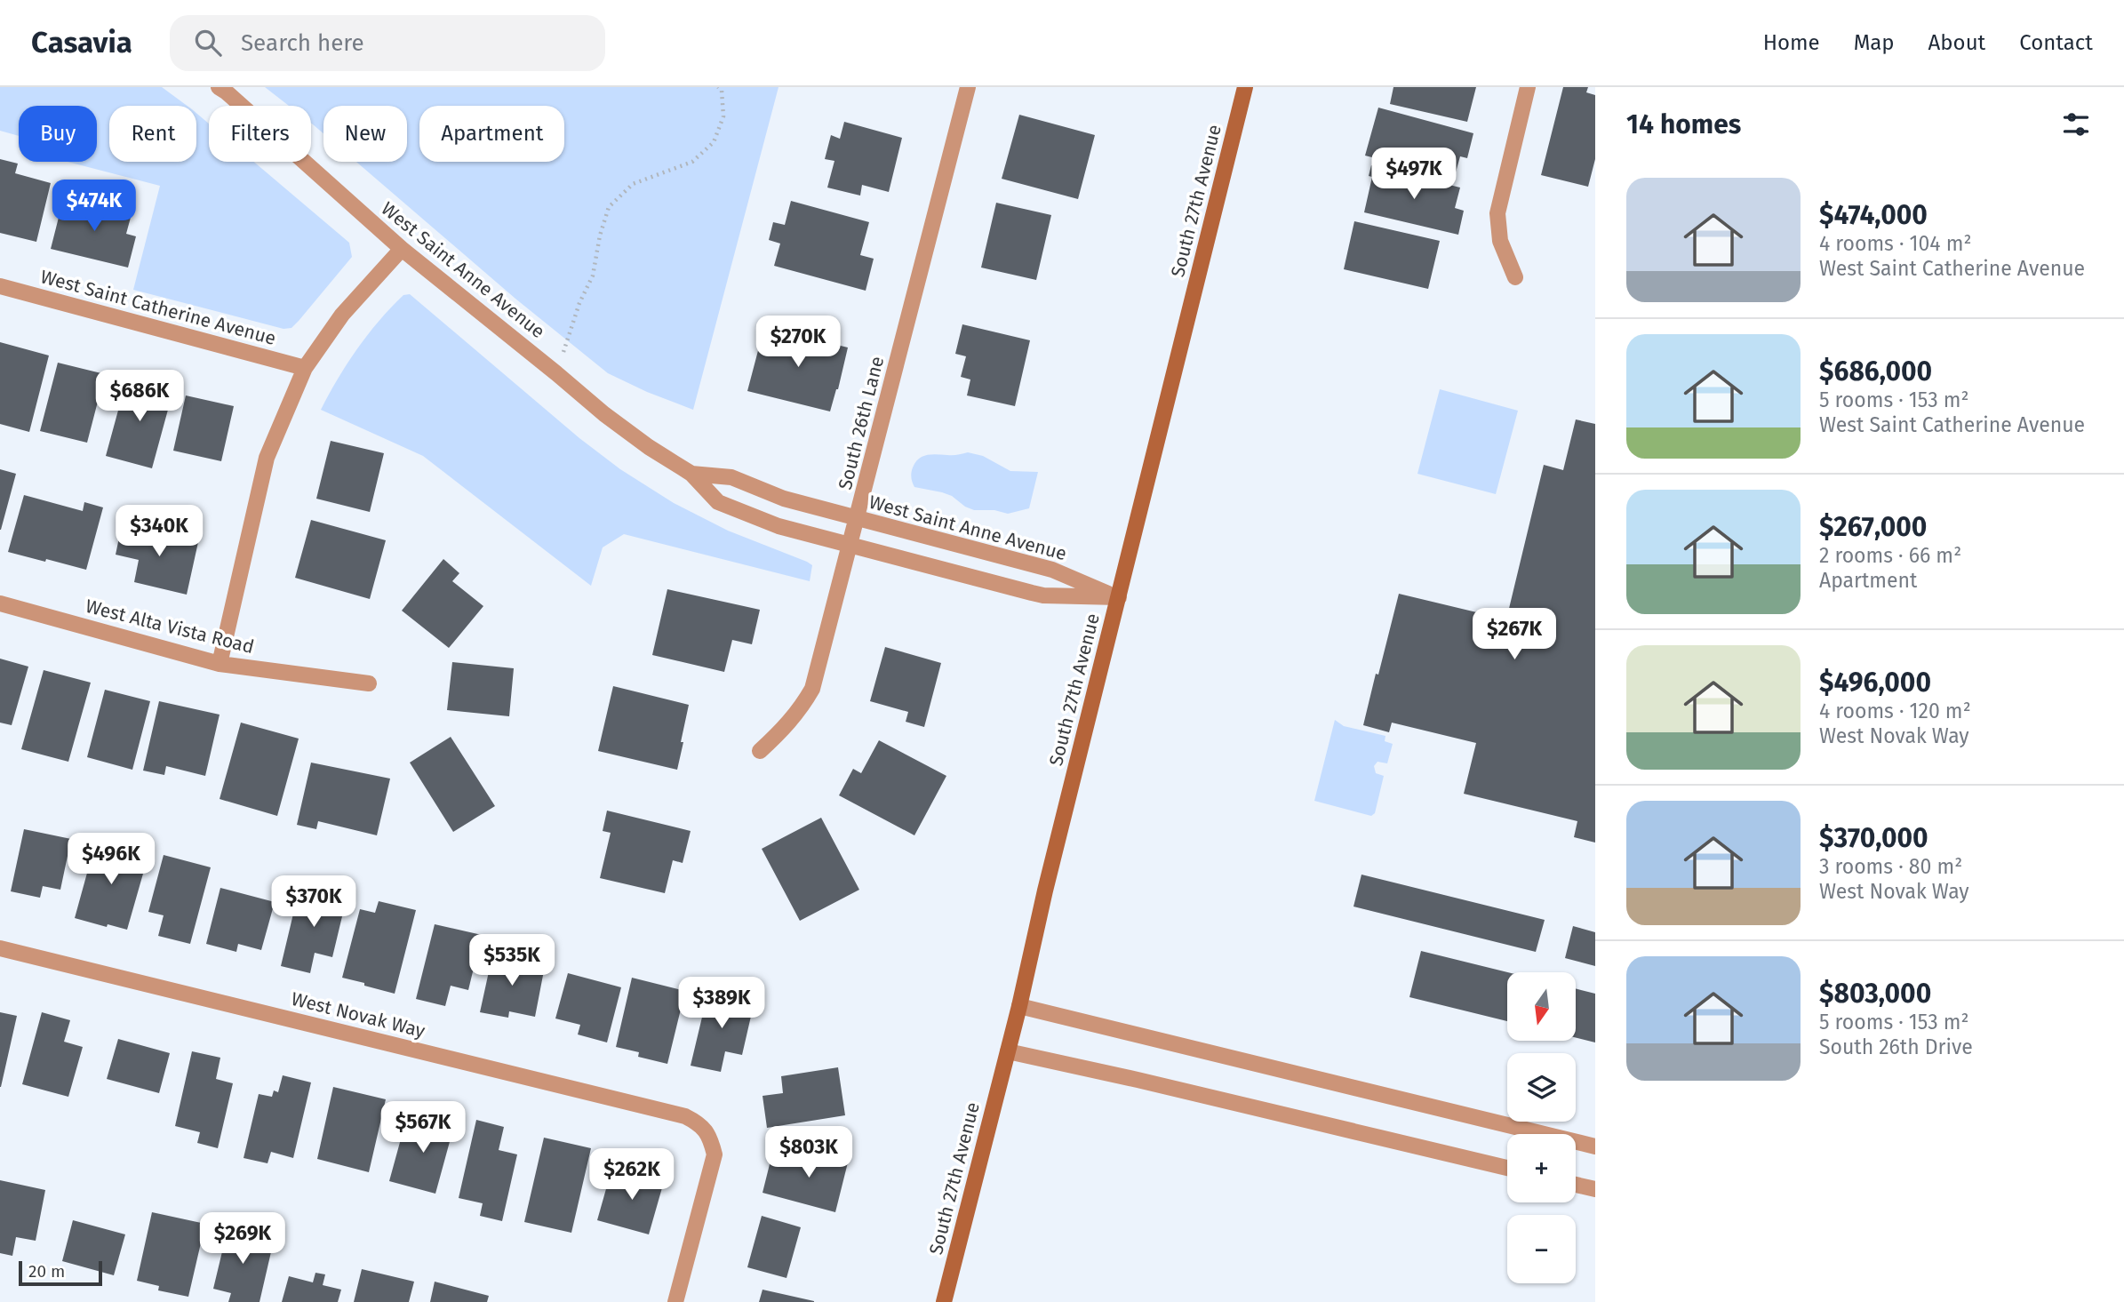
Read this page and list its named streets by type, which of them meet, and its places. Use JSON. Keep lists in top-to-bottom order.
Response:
{
  "streets": {
    "main road": ["South 27th Avenue"],
    "street": [
      "West Saint Anne Avenue",
      "West Saint Catherine Avenue",
      "South 26th Lane",
      "West Alta Vista Road",
      "West Novak Way"
    ]
  },
  "crossings": [
    ["South 27th Avenue", "West Saint Anne Avenue"],
    ["West Saint Anne Avenue", "South 26th Lane"]
  ],
  "scale_bar": "20 m",
  "north": "bottom",
  "page": {
    "header": "Casavia",
    "search": "Search here",
    "nav": [
      "Home",
      "Map",
      "About",
      "Contact"
    ],
    "heading": "14 homes",
    "chip": [
      "Buy",
      "Rent",
      "Filters",
      "New",
      "Apartment"
    ],
    "price": [
      "$497K",
      "$474K",
      "$270K",
      "$686K",
      "$340K",
      "$267K",
      "$496K",
      "$370K",
      "$535K",
      "$389K",
      "$567K",
      "$803K",
      "$262K",
      "$269K"
    ],
    "list": [
      {
        "name": "$474,000",
        "note": "4 rooms · 104 m² · West Saint Catherine Avenue"
      },
      {
        "name": "$686,000",
        "note": "5 rooms · 153 m² · West Saint Catherine Avenue"
      },
      {
        "name": "$267,000",
        "note": "2 rooms · 66 m² · Apartment"
      },
      {
        "name": "$496,000",
        "note": "4 rooms · 120 m² · West Novak Way"
      },
      {
        "name": "$370,000",
        "note": "3 rooms · 80 m² · West Novak Way"
      },
      {
        "name": "$803,000",
        "note": "5 rooms · 153 m² · South 26th Drive"
      }
    ],
    "map_buttons": ["+", "−"],
    "scale": "20 m"
  }
}
